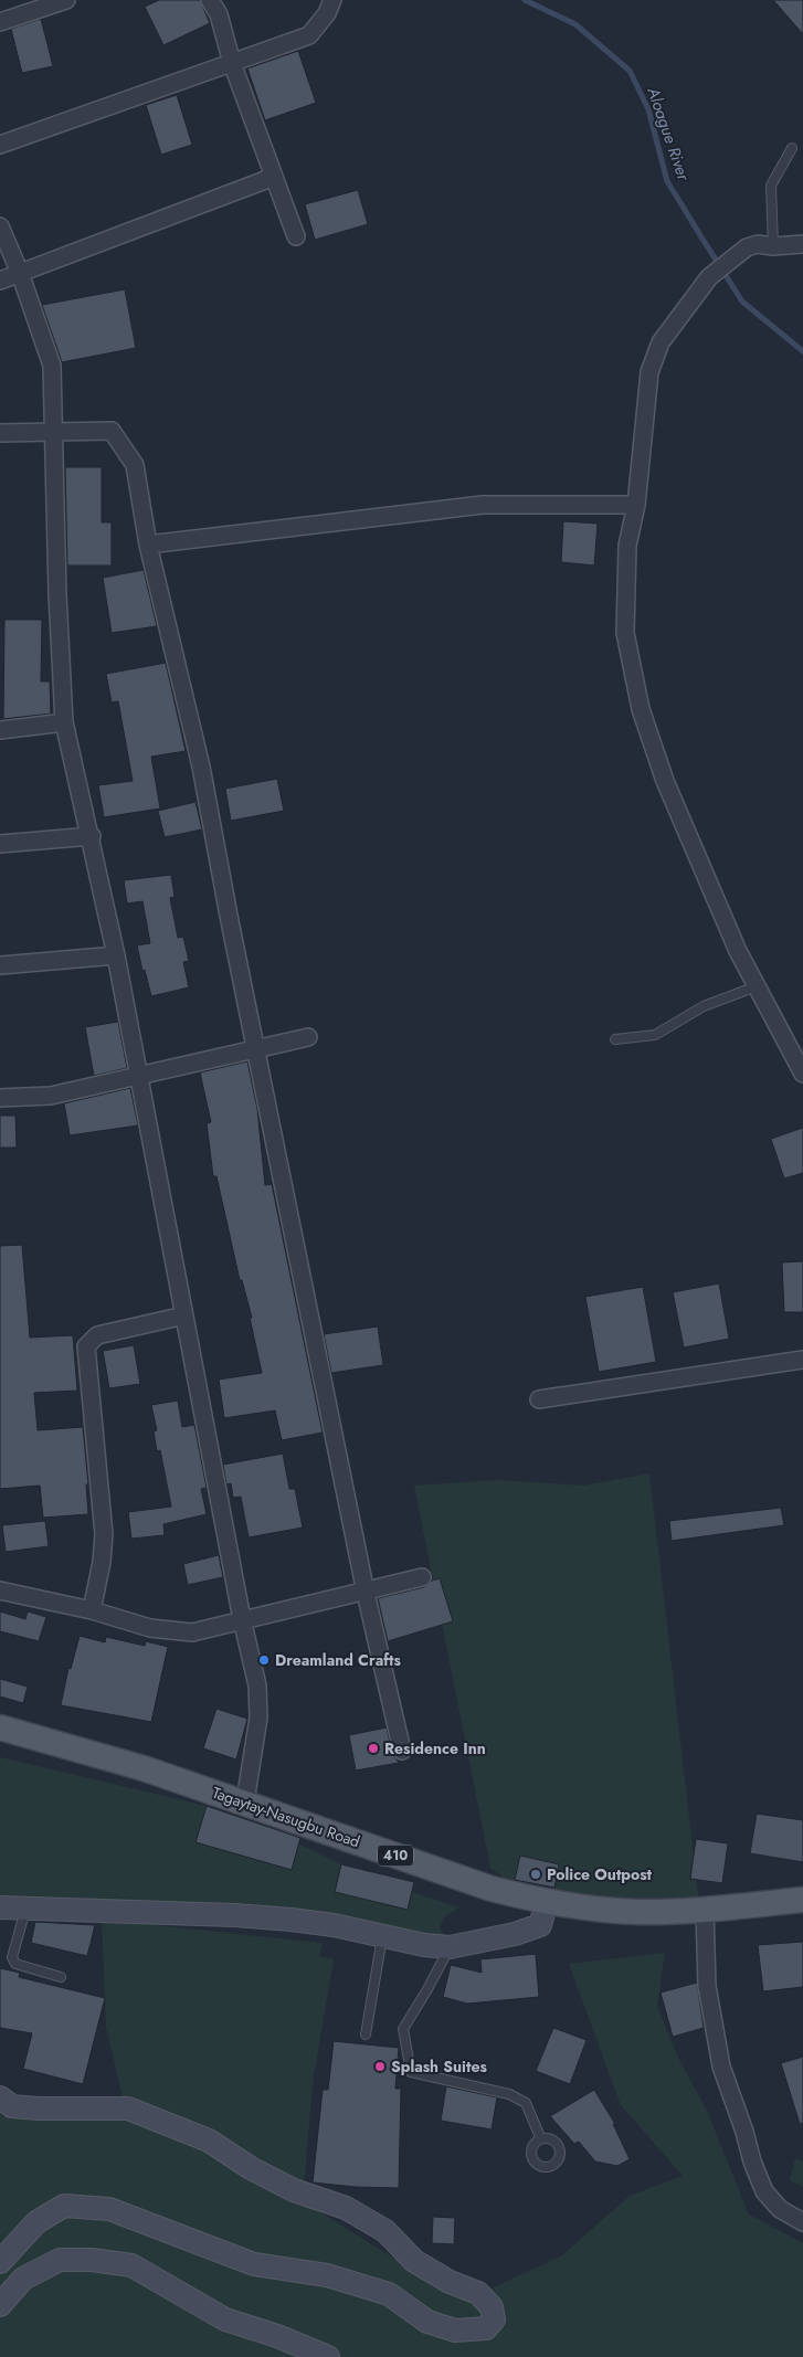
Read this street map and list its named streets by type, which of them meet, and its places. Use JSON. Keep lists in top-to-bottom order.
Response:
{
  "streets": {
    "main road": ["Tagaytay-Nasugbu Road", "410"]
  },
  "water": ["Aloague River"],
  "places": [
    "Dreamland Crafts",
    "Residence Inn",
    "Police Outpost",
    "Splash Suites"
  ]
}
